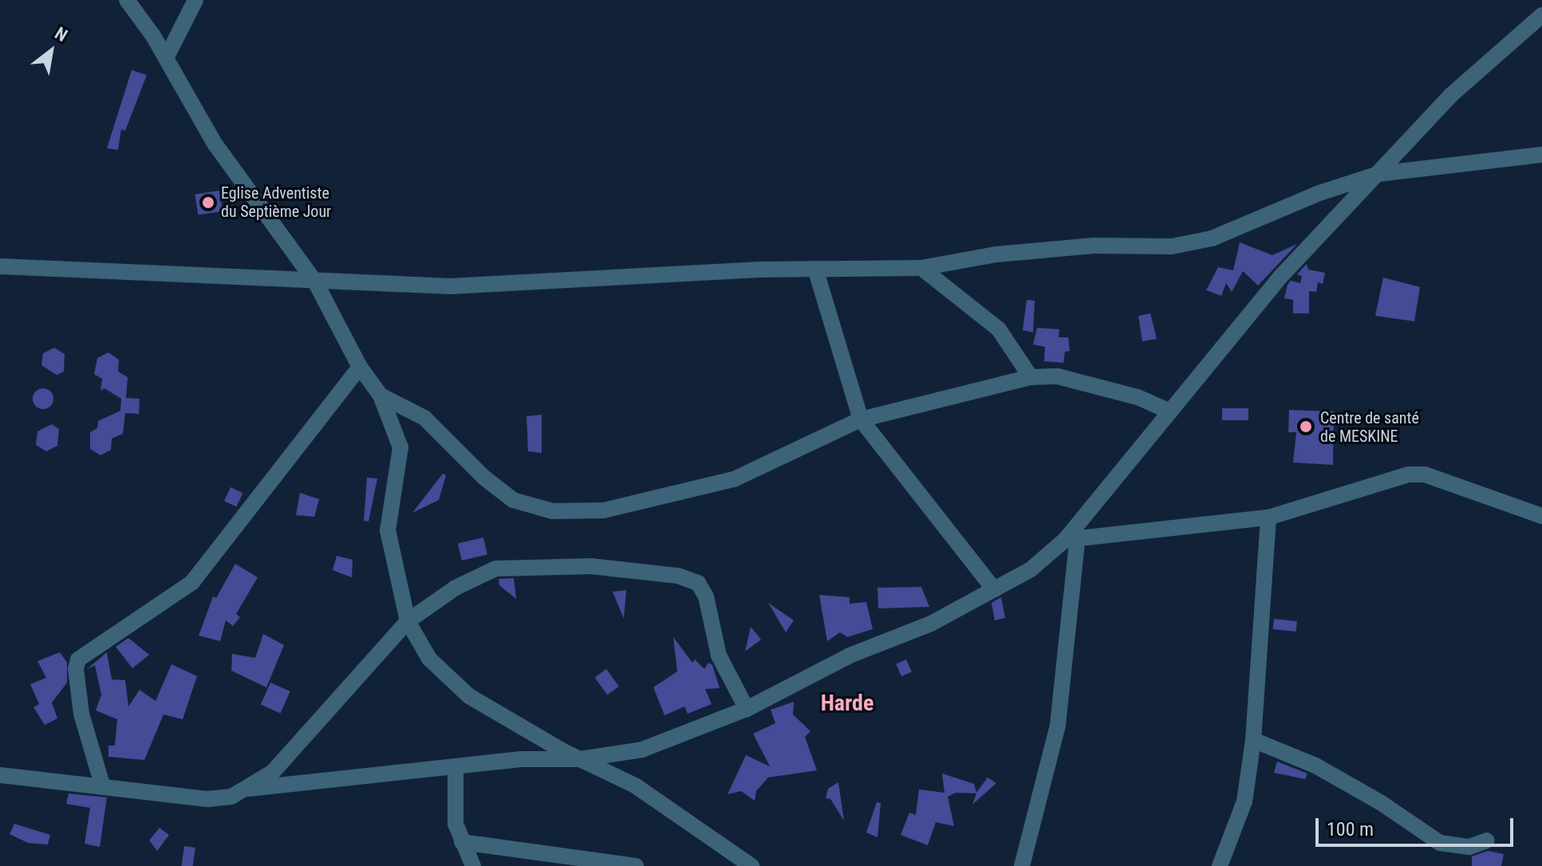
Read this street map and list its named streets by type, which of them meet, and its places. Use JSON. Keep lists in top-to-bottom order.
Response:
{
  "districts": ["Harde"],
  "places": ["Eglise Adventiste du Septième Jour", "Centre de santé de MESKINE"],
  "scale_bar": "100 m",
  "north": "top right"
}
